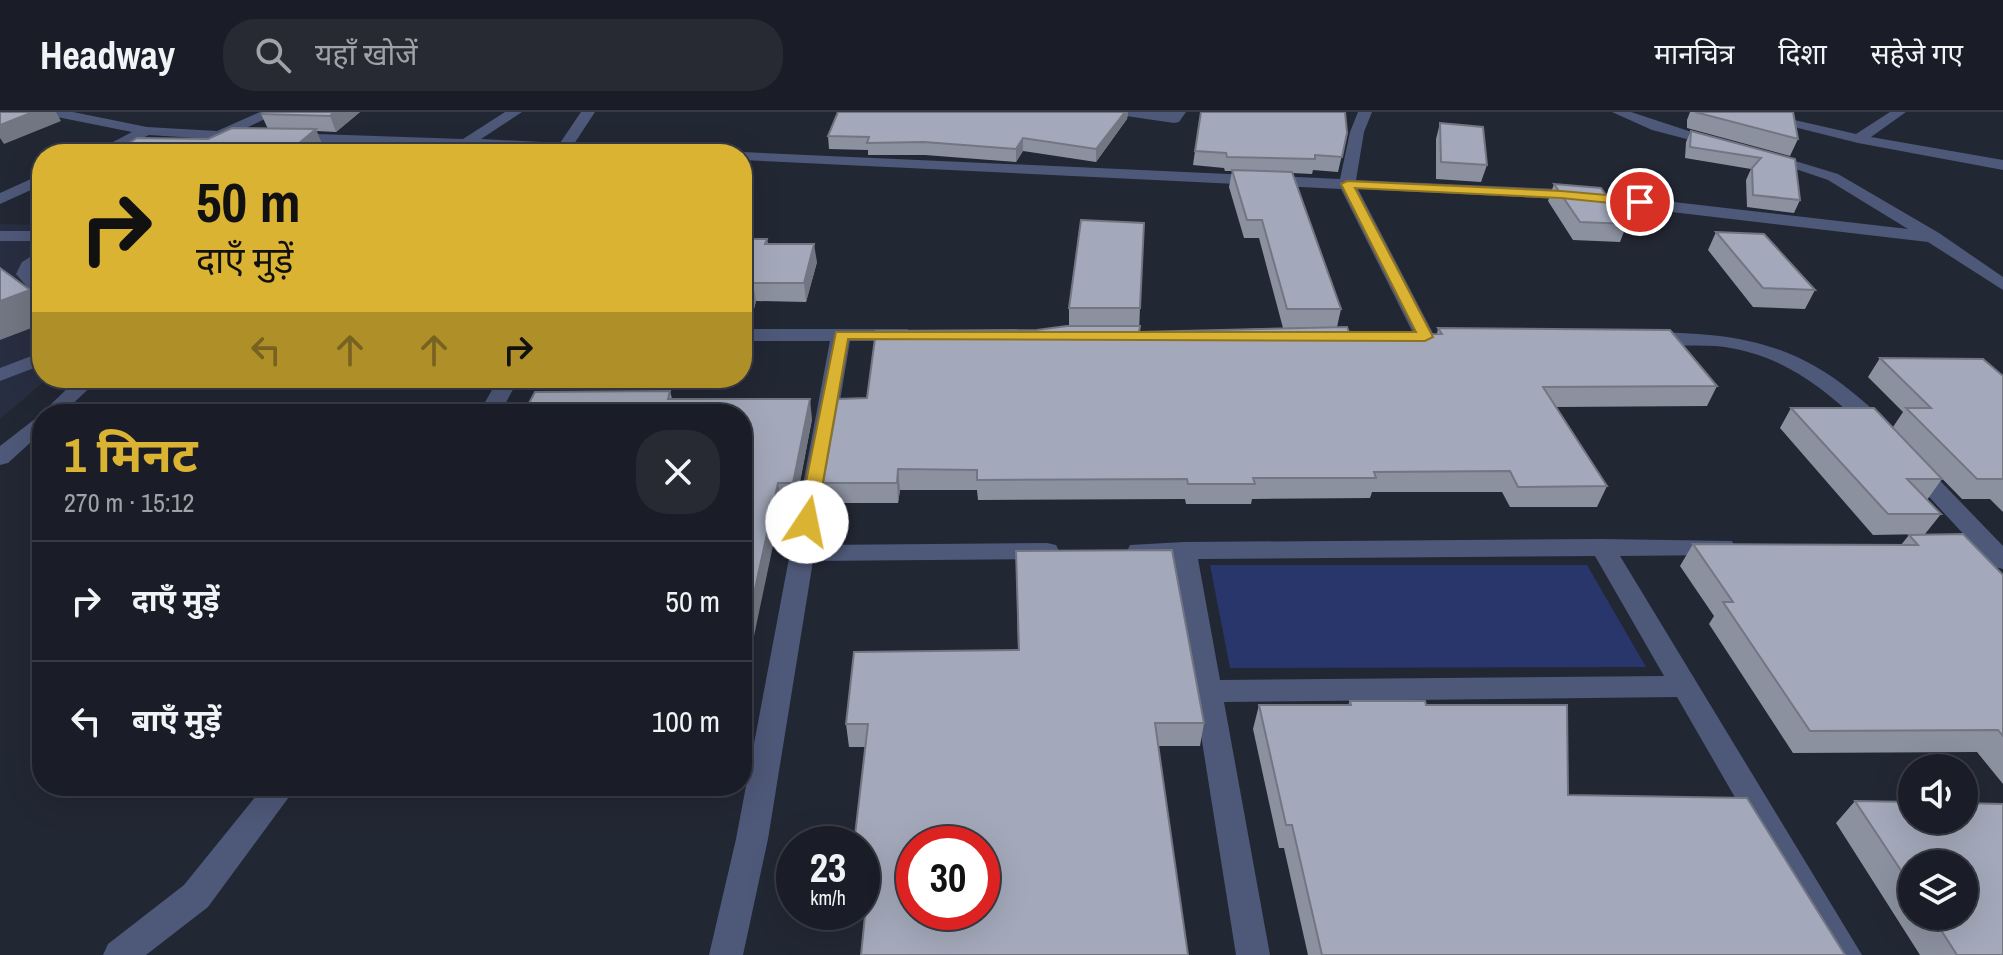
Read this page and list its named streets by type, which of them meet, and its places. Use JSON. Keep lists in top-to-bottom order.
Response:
{
  "page": {
    "header": "Headway",
    "search": "यहाँ खोजें",
    "nav": ["मानचित्र", "दिशा", "सहेजे गए"],
    "turn": ["50 m", "दाएँ मुड़ें"],
    "heading": ["1 मिनट", "270 m · 15:12"],
    "list": [
      {
        "name": "दाएँ मुड़ें",
        "value": "50 m"
      },
      {
        "name": "बाएँ मुड़ें",
        "value": "100 m"
      }
    ],
    "speed": "23 km/h",
    "limit": "30"
  }
}
